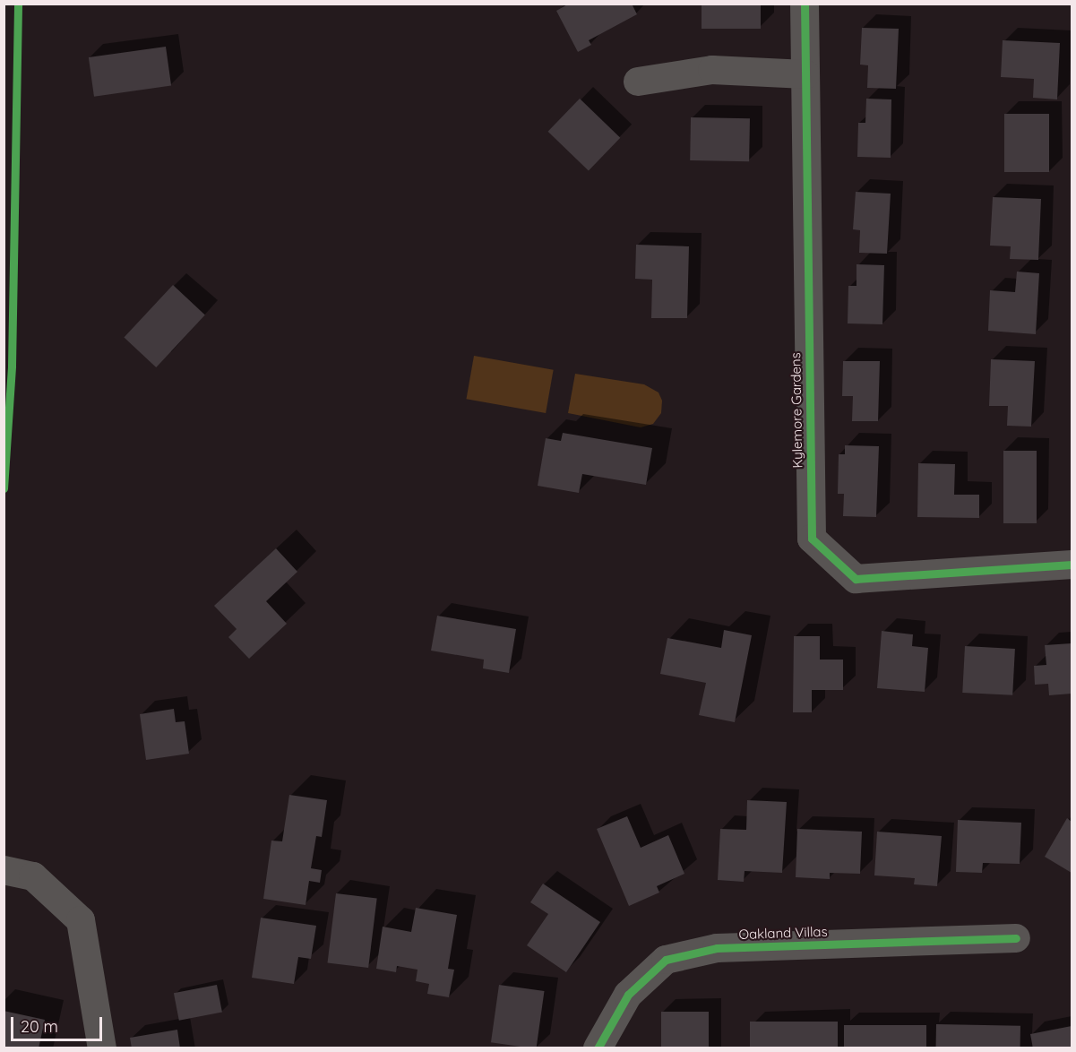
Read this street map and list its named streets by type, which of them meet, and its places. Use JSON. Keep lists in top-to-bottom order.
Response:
{
  "streets": {
    "street": ["Kylemore Gardens", "Oakland Villas"]
  },
  "scale_bar": "20 m"
}
